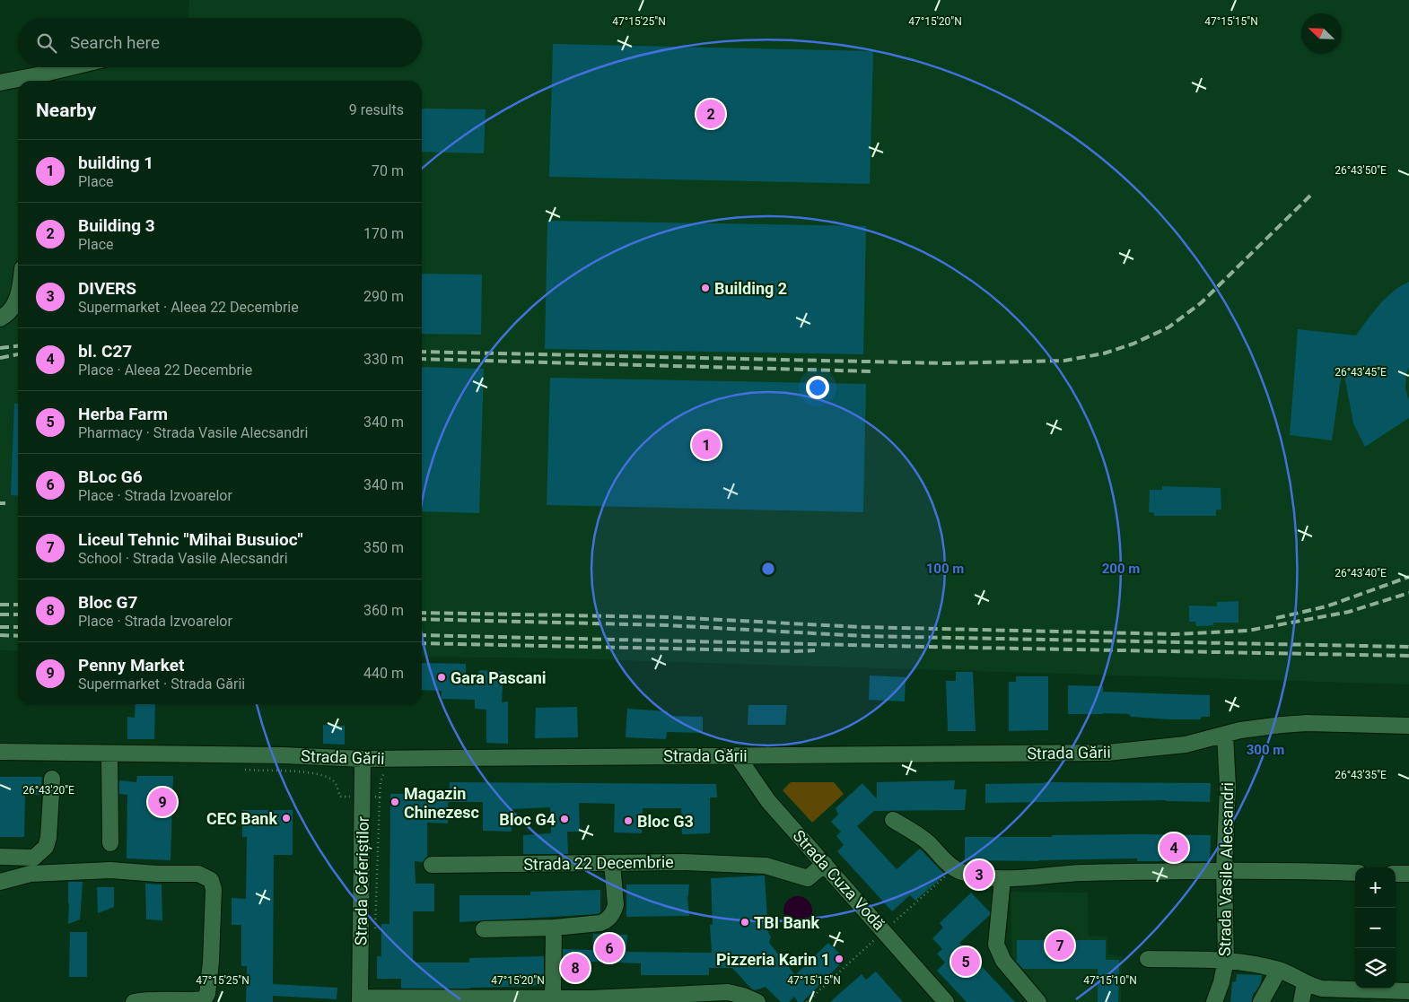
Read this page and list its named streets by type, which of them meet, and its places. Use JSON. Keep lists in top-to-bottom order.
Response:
{
  "streets": {
    "street": [
      "Strada Gării",
      "Strada 22 Decembrie",
      "Strada Vasile Alecsandri",
      "Strada Cuza Vodă",
      "Strada Ceferiștilor"
    ]
  },
  "crossings": [
    ["Strada Gării", "Strada Vasile Alecsandri"],
    ["Strada Gării", "Strada Cuza Vodă"],
    ["Strada Gării", "Strada Ceferiștilor"],
    ["Strada 22 Decembrie", "Strada Cuza Vodă"]
  ],
  "places": [
    "Building 2",
    "Gara Pascani",
    "Magazin Chinezesc",
    "CEC Bank",
    "Bloc G4",
    "Bloc G3",
    "TBI Bank",
    "Pizzeria Karin 1"
  ],
  "north": "top left",
  "page": {
    "search": "Search here",
    "heading": ["Nearby", "9 results"],
    "pins": [
      "2",
      "1",
      "9",
      "4",
      "3",
      "7",
      "6",
      "5",
      "8"
    ],
    "list": [
      {
        "mark": "1",
        "name": "building 1",
        "note": "Place",
        "value": "70 m"
      },
      {
        "mark": "2",
        "name": "Building 3",
        "note": "Place",
        "value": "170 m"
      },
      {
        "mark": "3",
        "name": "DIVERS",
        "note": "Supermarket · Aleea 22 Decembrie",
        "value": "290 m"
      },
      {
        "mark": "4",
        "name": "bl. C27",
        "note": "Place · Aleea 22 Decembrie",
        "value": "330 m"
      },
      {
        "mark": "5",
        "name": "Herba Farm",
        "note": "Pharmacy · Strada Vasile Alecsandri",
        "value": "340 m"
      },
      {
        "mark": "6",
        "name": "BLoc G6",
        "note": "Place · Strada Izvoarelor",
        "value": "340 m"
      },
      {
        "mark": "7",
        "name": "Liceul Tehnic \"Mihai Busuioc\"",
        "note": "School · Strada Vasile Alecsandri",
        "value": "350 m"
      },
      {
        "mark": "8",
        "name": "Bloc G7",
        "note": "Place · Strada Izvoarelor",
        "value": "360 m"
      },
      {
        "mark": "9",
        "name": "Penny Market",
        "note": "Supermarket · Strada Gării",
        "value": "440 m"
      }
    ],
    "map_buttons": ["+", "−"]
  },
  "coordinates": [
    "47°15'15\"N",
    "47°15'25\"N",
    "47°15'20\"N",
    "26°43'50\"E",
    "26°43'45\"E",
    "26°43'40\"E",
    "26°43'35\"E",
    "26°43'20\"E",
    "47°15'10\"N"
  ],
  "rings": ["100 m", "200 m", "300 m"]
}
